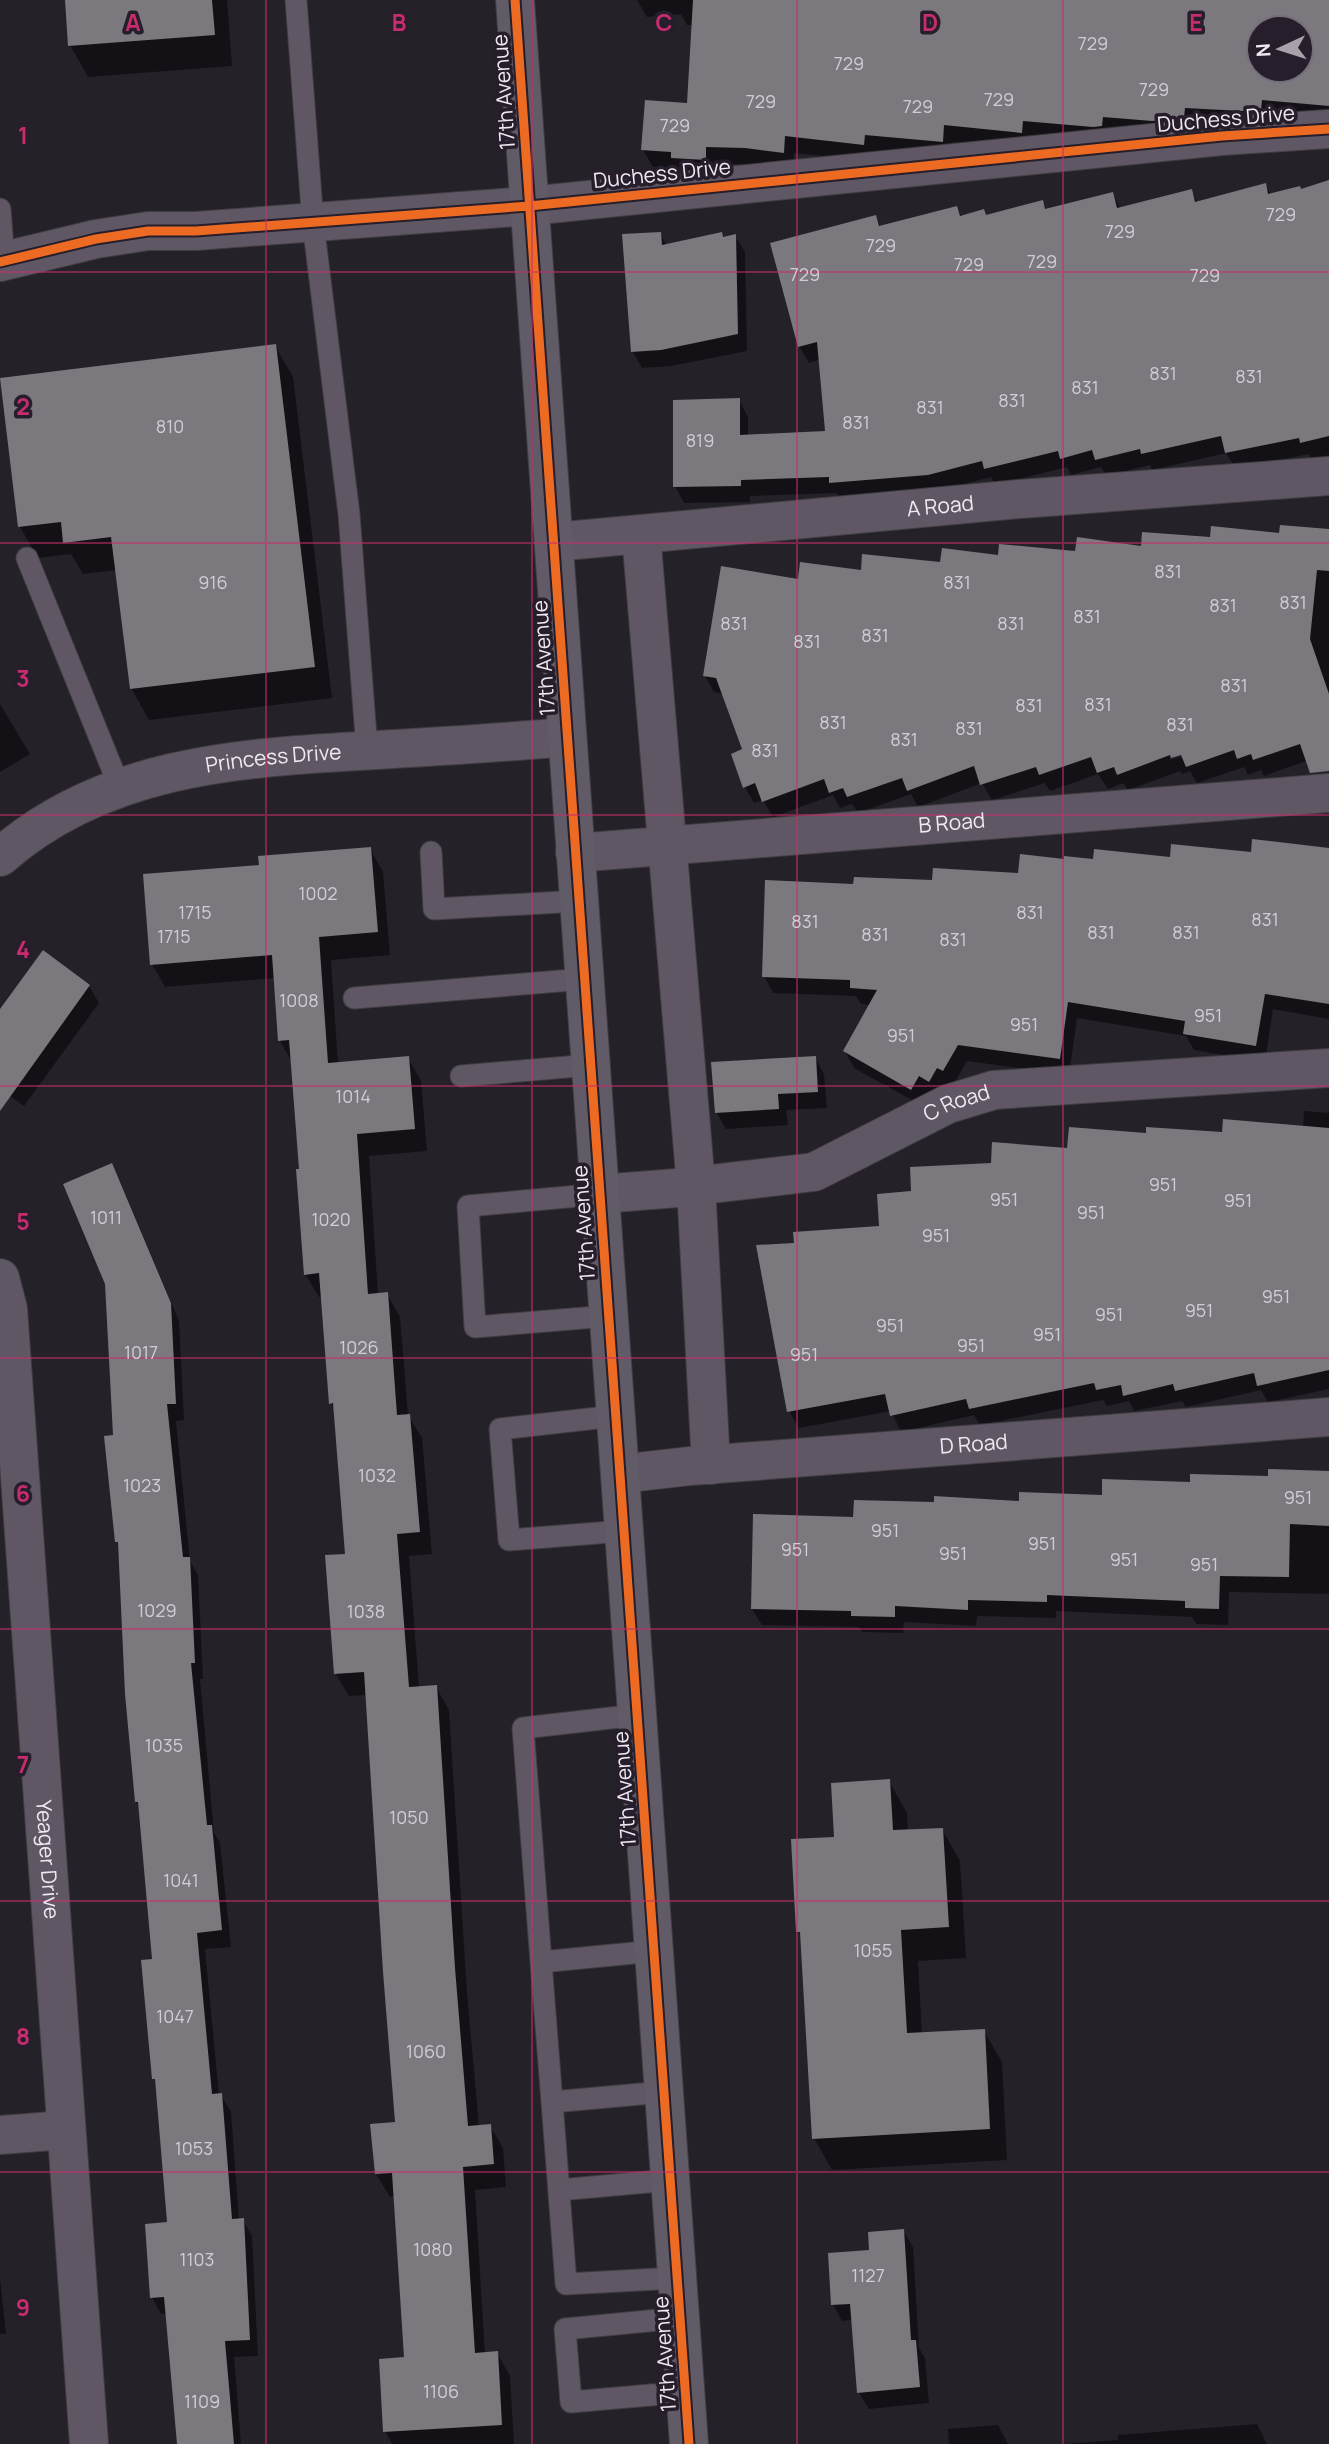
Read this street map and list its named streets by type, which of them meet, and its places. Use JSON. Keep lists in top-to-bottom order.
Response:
{
  "streets": {
    "main road": ["17th Avenue"],
    "street": [
      "Duchess Drive",
      "A Road",
      "Princess Drive",
      "B Road",
      "C Road",
      "D Road",
      "Yeager Drive"
    ]
  },
  "crossings": [
    ["17th Avenue", "Duchess Drive"],
    ["17th Avenue", "A Road"],
    ["17th Avenue", "Princess Drive"],
    ["17th Avenue", "B Road"],
    ["17th Avenue", "C Road"],
    ["17th Avenue", "D Road"]
  ],
  "house_numbers": [
    "729",
    "729",
    "729",
    "729",
    "729",
    "729",
    "729",
    "729",
    "729",
    "729",
    "729",
    "729",
    "729",
    "729",
    "831",
    "831",
    "831",
    "831",
    "831",
    "831",
    "810",
    "819",
    "831",
    "916",
    "831",
    "831",
    "831",
    "831",
    "831",
    "831",
    "831",
    "831",
    "831",
    "831",
    "831",
    "831",
    "831",
    "831",
    "831",
    "831",
    "1002",
    "1715",
    "831",
    "831",
    "831",
    "831",
    "831",
    "831",
    "1715",
    "831",
    "1008",
    "951",
    "951",
    "951",
    "1014",
    "951",
    "951",
    "951",
    "951",
    "1011",
    "1020",
    "951",
    "951",
    "951",
    "951",
    "951",
    "951",
    "951",
    "1026",
    "1017",
    "951",
    "1032",
    "1023",
    "951",
    "951",
    "951",
    "951",
    "951",
    "951",
    "951",
    "1029",
    "1038",
    "1035",
    "1050",
    "1041",
    "1055",
    "1047",
    "1060",
    "1053",
    "1080",
    "1103",
    "1127",
    "1106",
    "1109"
  ],
  "north": "left",
  "grid": {
    "columns": [
      "A",
      "B",
      "C",
      "D",
      "E"
    ],
    "rows": [
      "1",
      "2",
      "3",
      "4",
      "5",
      "6",
      "7",
      "8",
      "9"
    ]
  }
}
